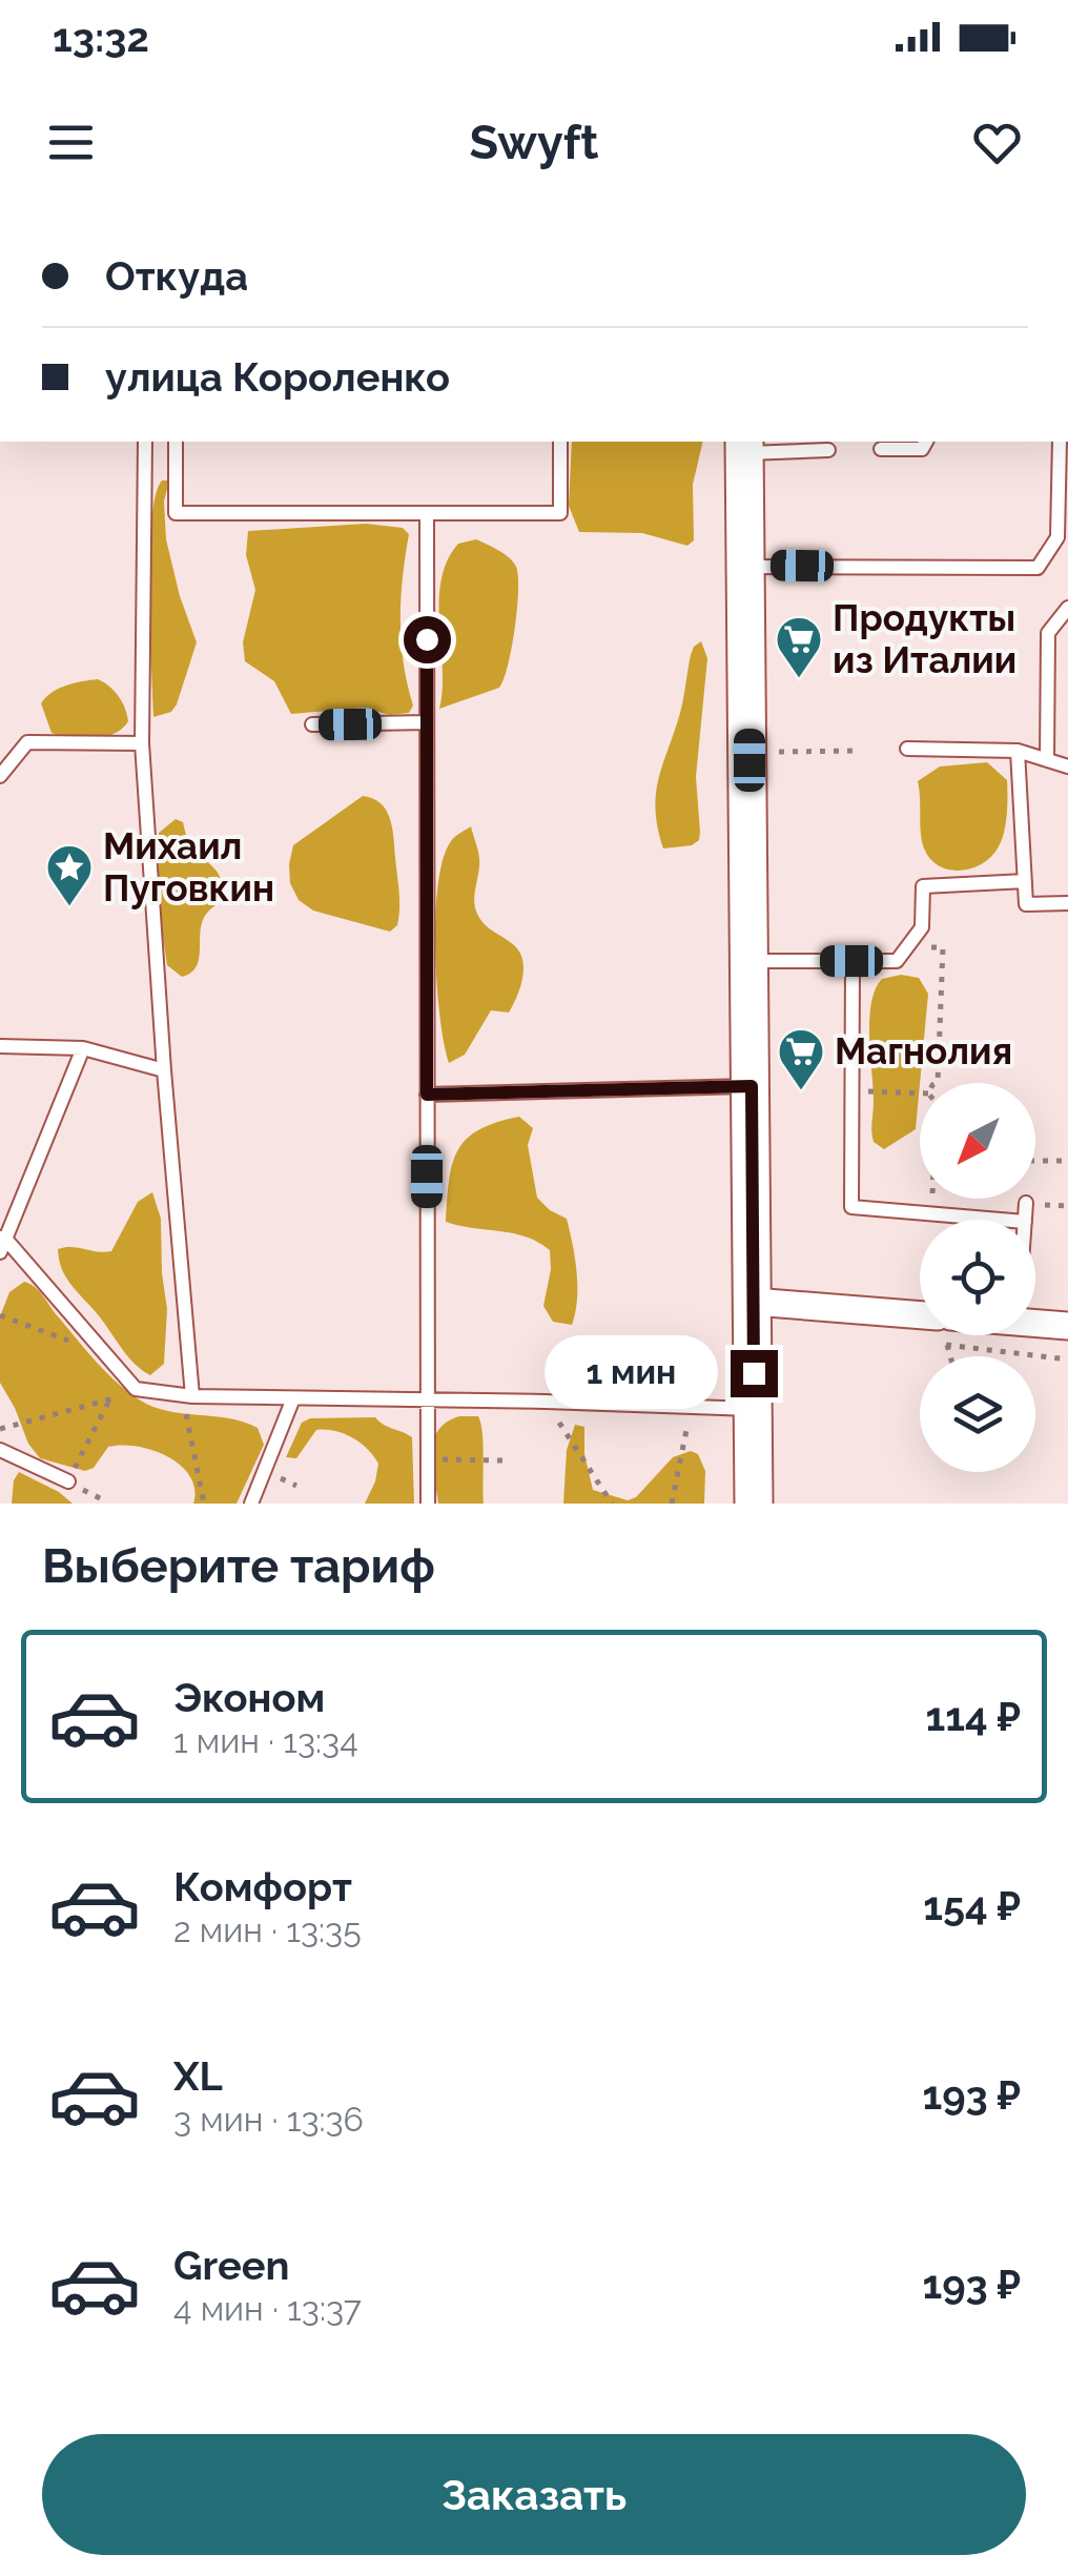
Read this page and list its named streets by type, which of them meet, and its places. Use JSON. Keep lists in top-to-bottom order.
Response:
{
  "places": {
    "supermarket": ["Продукты из Италии", "Магнолия"],
    "place": ["Михаил Пуговкин"]
  },
  "north": "bottom left",
  "page": {
    "status": "13:32",
    "header": "Swyft",
    "banner": ["Откуда", "улица Короленко"],
    "bubble": "1 мин",
    "heading": "Выберите тариф",
    "list": [
      {
        "name": "Эконом",
        "note": "1 мин · 13:34",
        "value": "114 ₽"
      },
      {
        "name": "Комфорт",
        "note": "2 мин · 13:35",
        "value": "154 ₽"
      },
      {
        "name": "XL",
        "note": "3 мин · 13:36",
        "value": "193 ₽"
      },
      {
        "name": "Green",
        "note": "4 мин · 13:37",
        "value": "193 ₽"
      }
    ],
    "buttons": "Заказать"
  }
}
